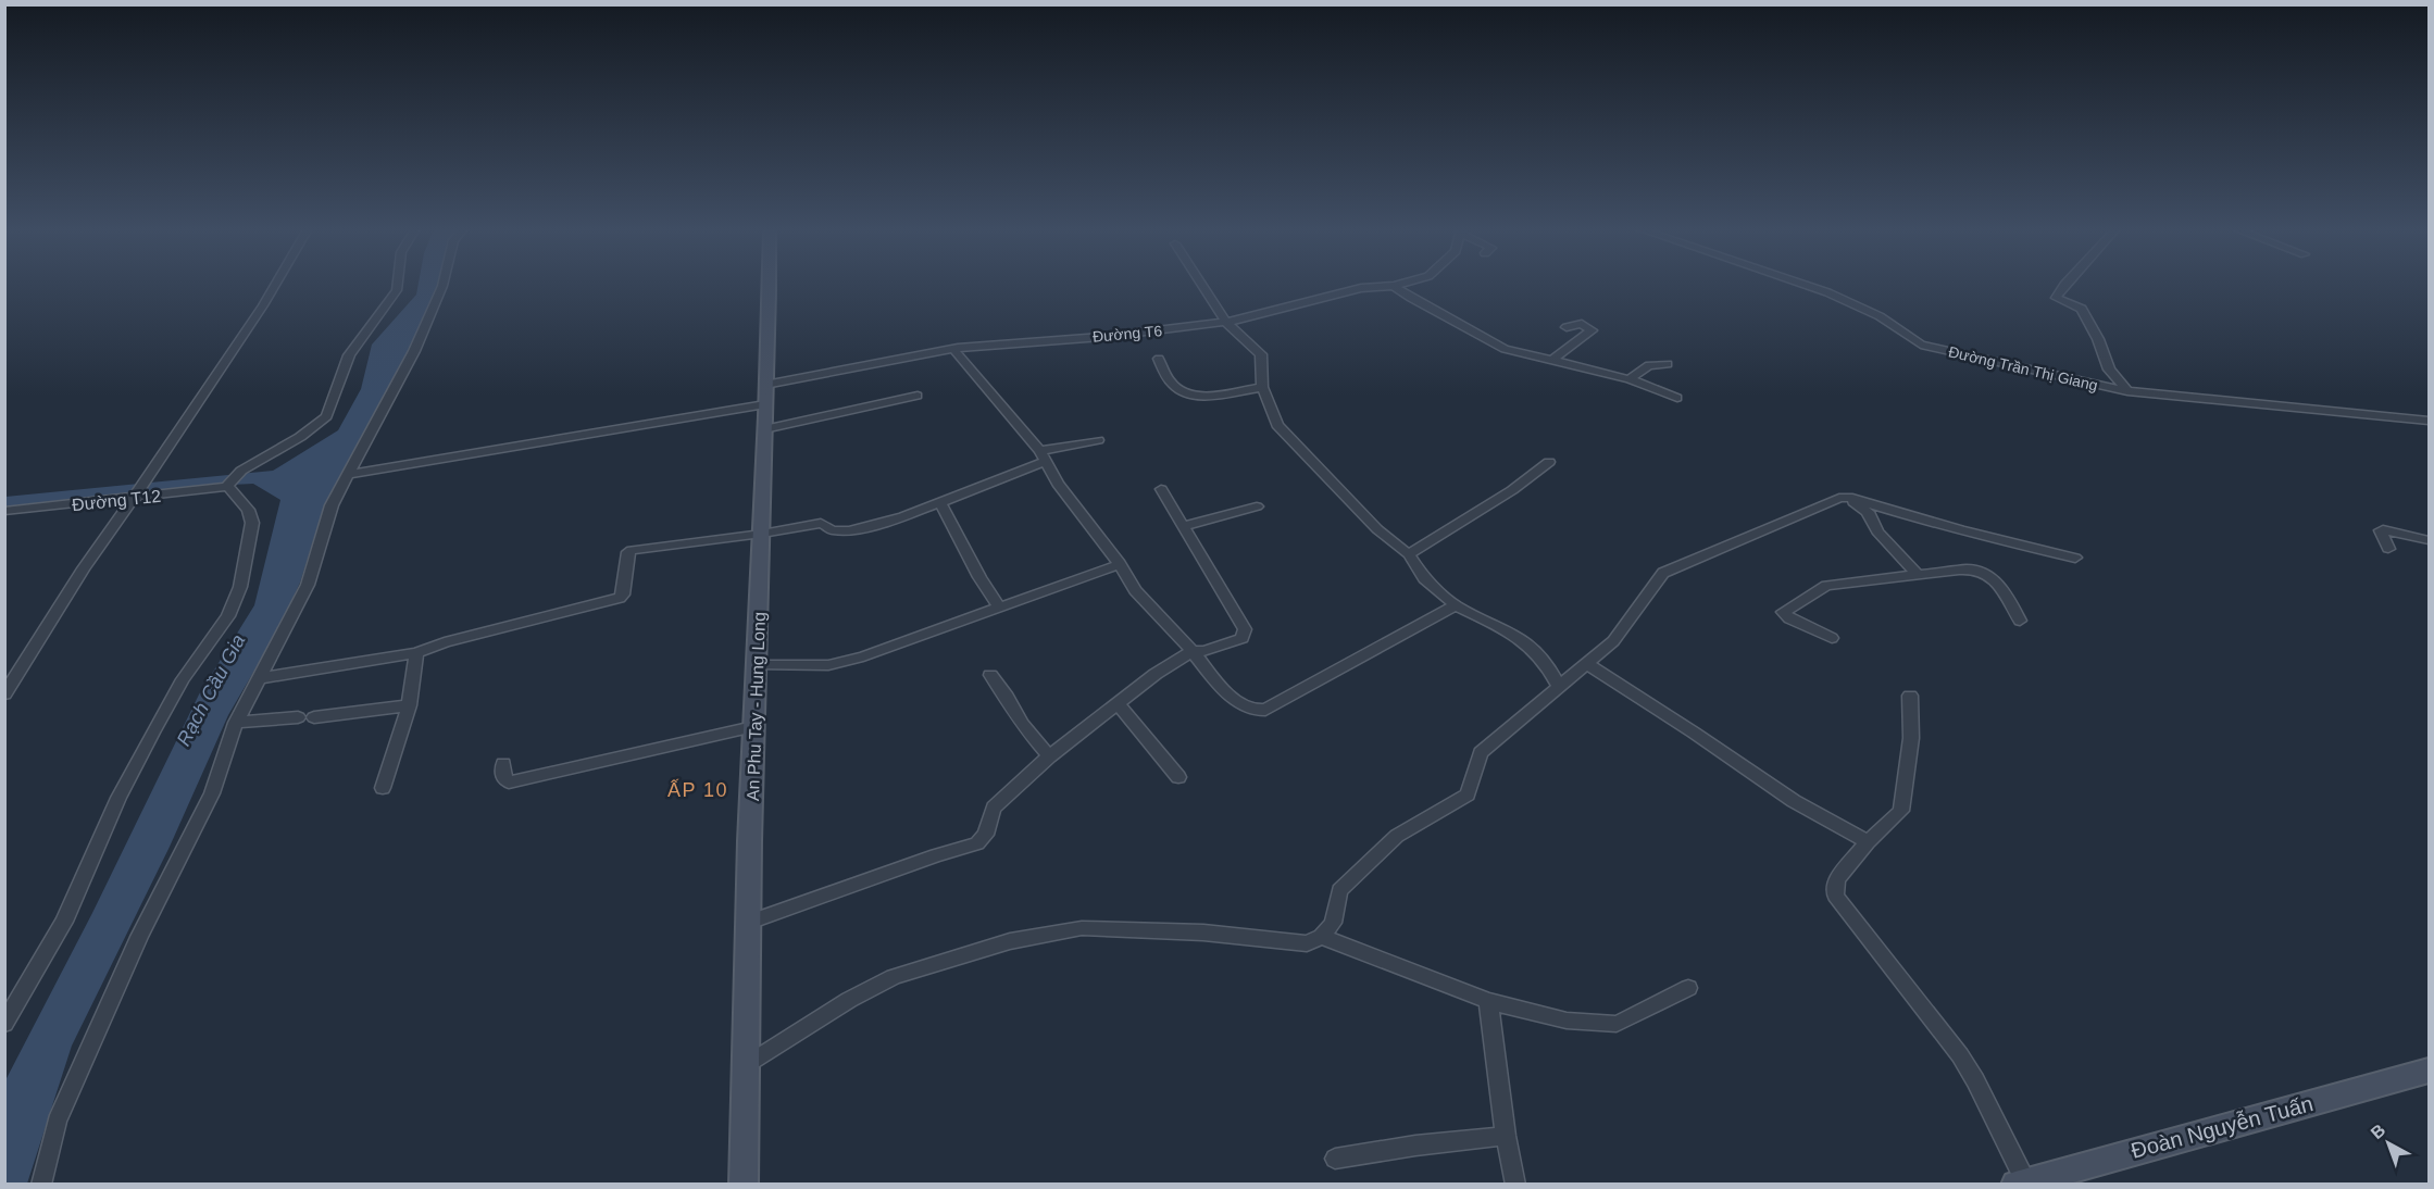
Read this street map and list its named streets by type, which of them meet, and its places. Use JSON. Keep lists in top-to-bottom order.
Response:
{
  "streets": {
    "street": [
      "Đường T6",
      "Đường Trần Thị Giang",
      "Đường T12",
      "An Phu Tay - Hung Long",
      "Đoàn Nguyễn Tuấn"
    ]
  },
  "crossings": [
    ["Đường T6", "An Phu Tay - Hung Long"]
  ],
  "districts": ["ẤP 10"],
  "water": ["Rạch Cầu Gia"],
  "north": "top left"
}
